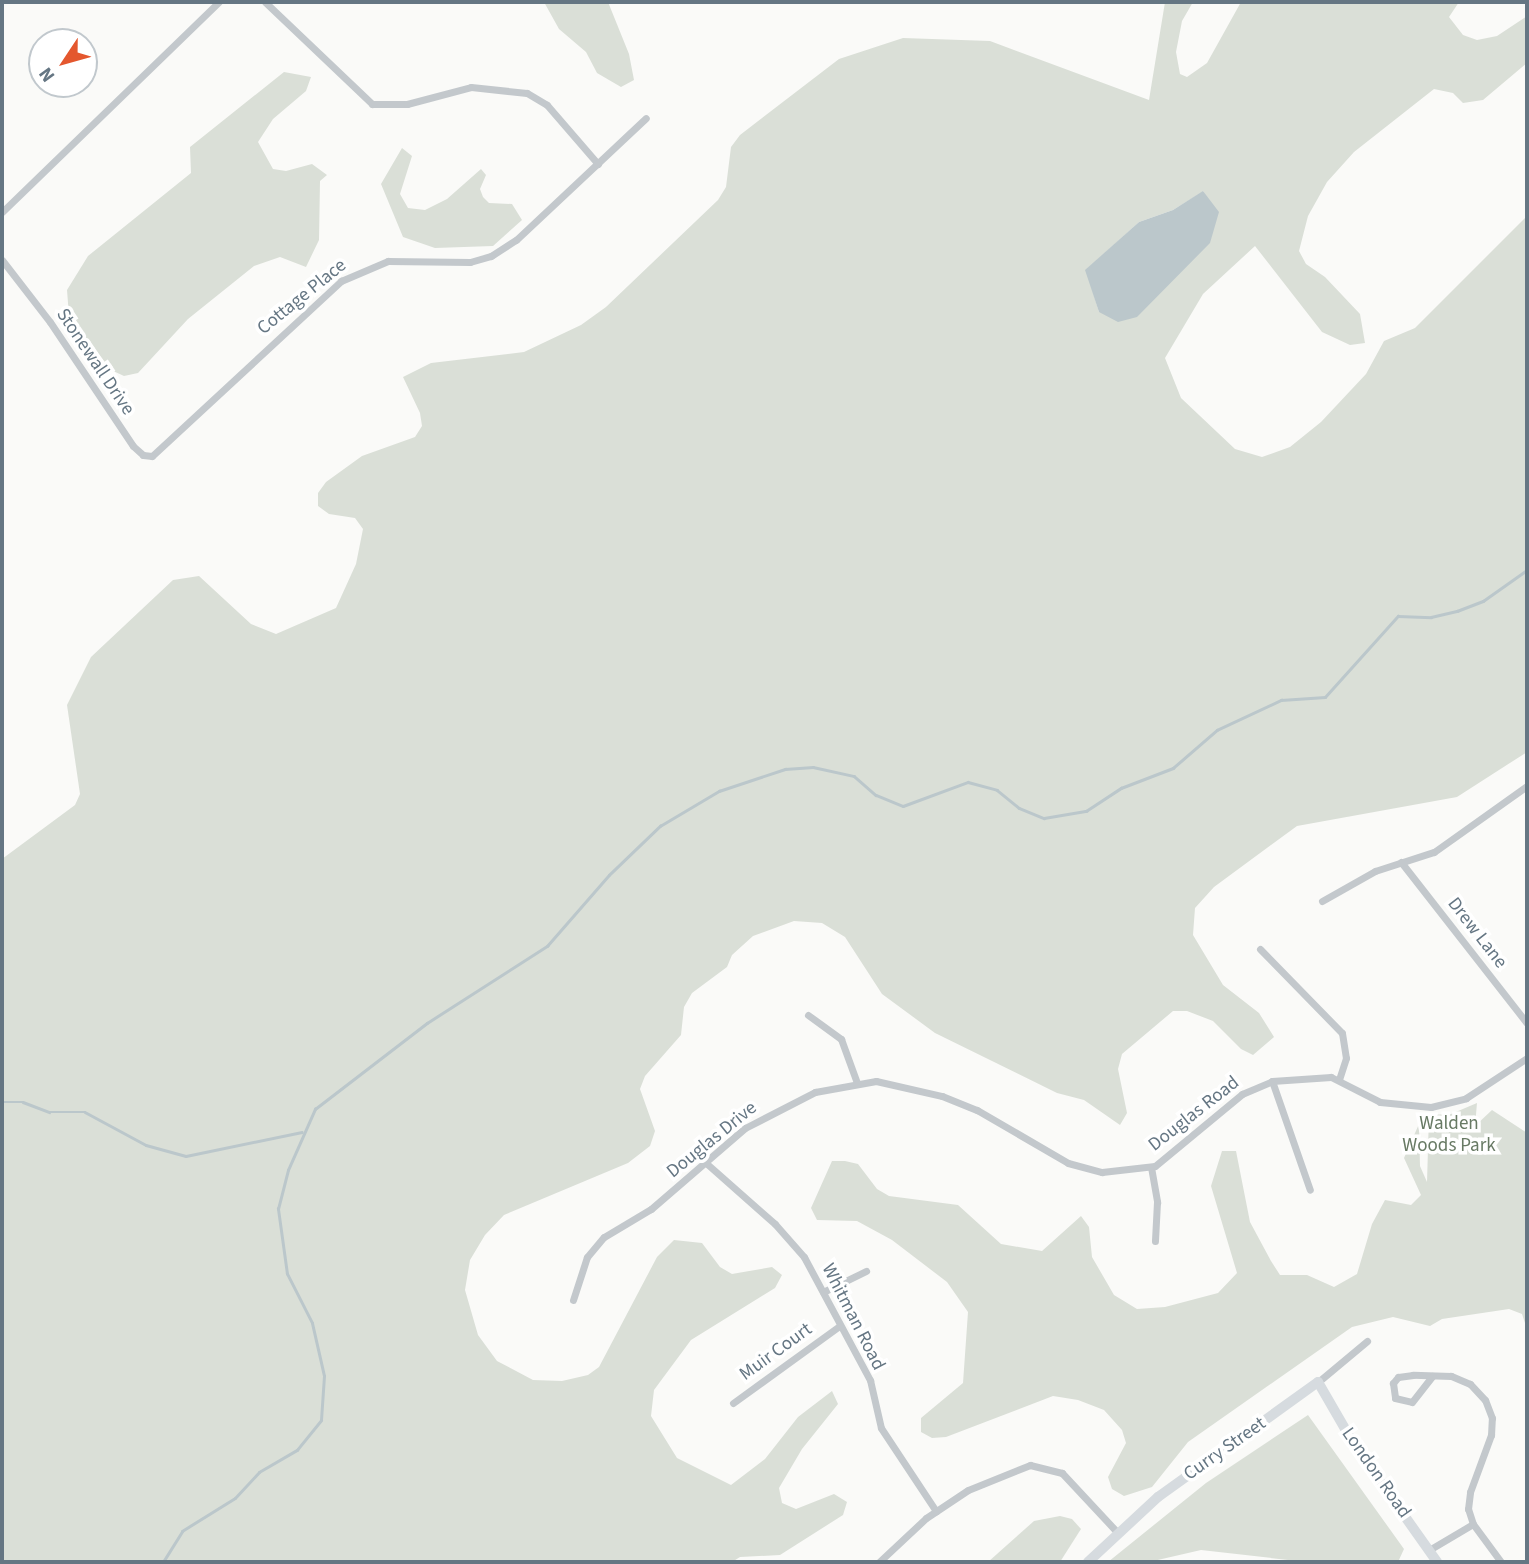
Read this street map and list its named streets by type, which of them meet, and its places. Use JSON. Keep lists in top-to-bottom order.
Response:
{
  "streets": {
    "street": [
      "Cottage Place",
      "Stonewall Drive",
      "Drew Lane",
      "Douglas Road",
      "Douglas Drive",
      "Whitman Road",
      "Muir Court",
      "Curry Street",
      "London Road"
    ]
  },
  "crossings": [
    ["Cottage Place", "Stonewall Drive"],
    ["Douglas Road", "Douglas Drive"],
    ["Douglas Drive", "Whitman Road"],
    ["Whitman Road", "Muir Court"],
    ["Curry Street", "London Road"]
  ],
  "parks": ["Walden Woods Park"],
  "north": "bottom left"
}
